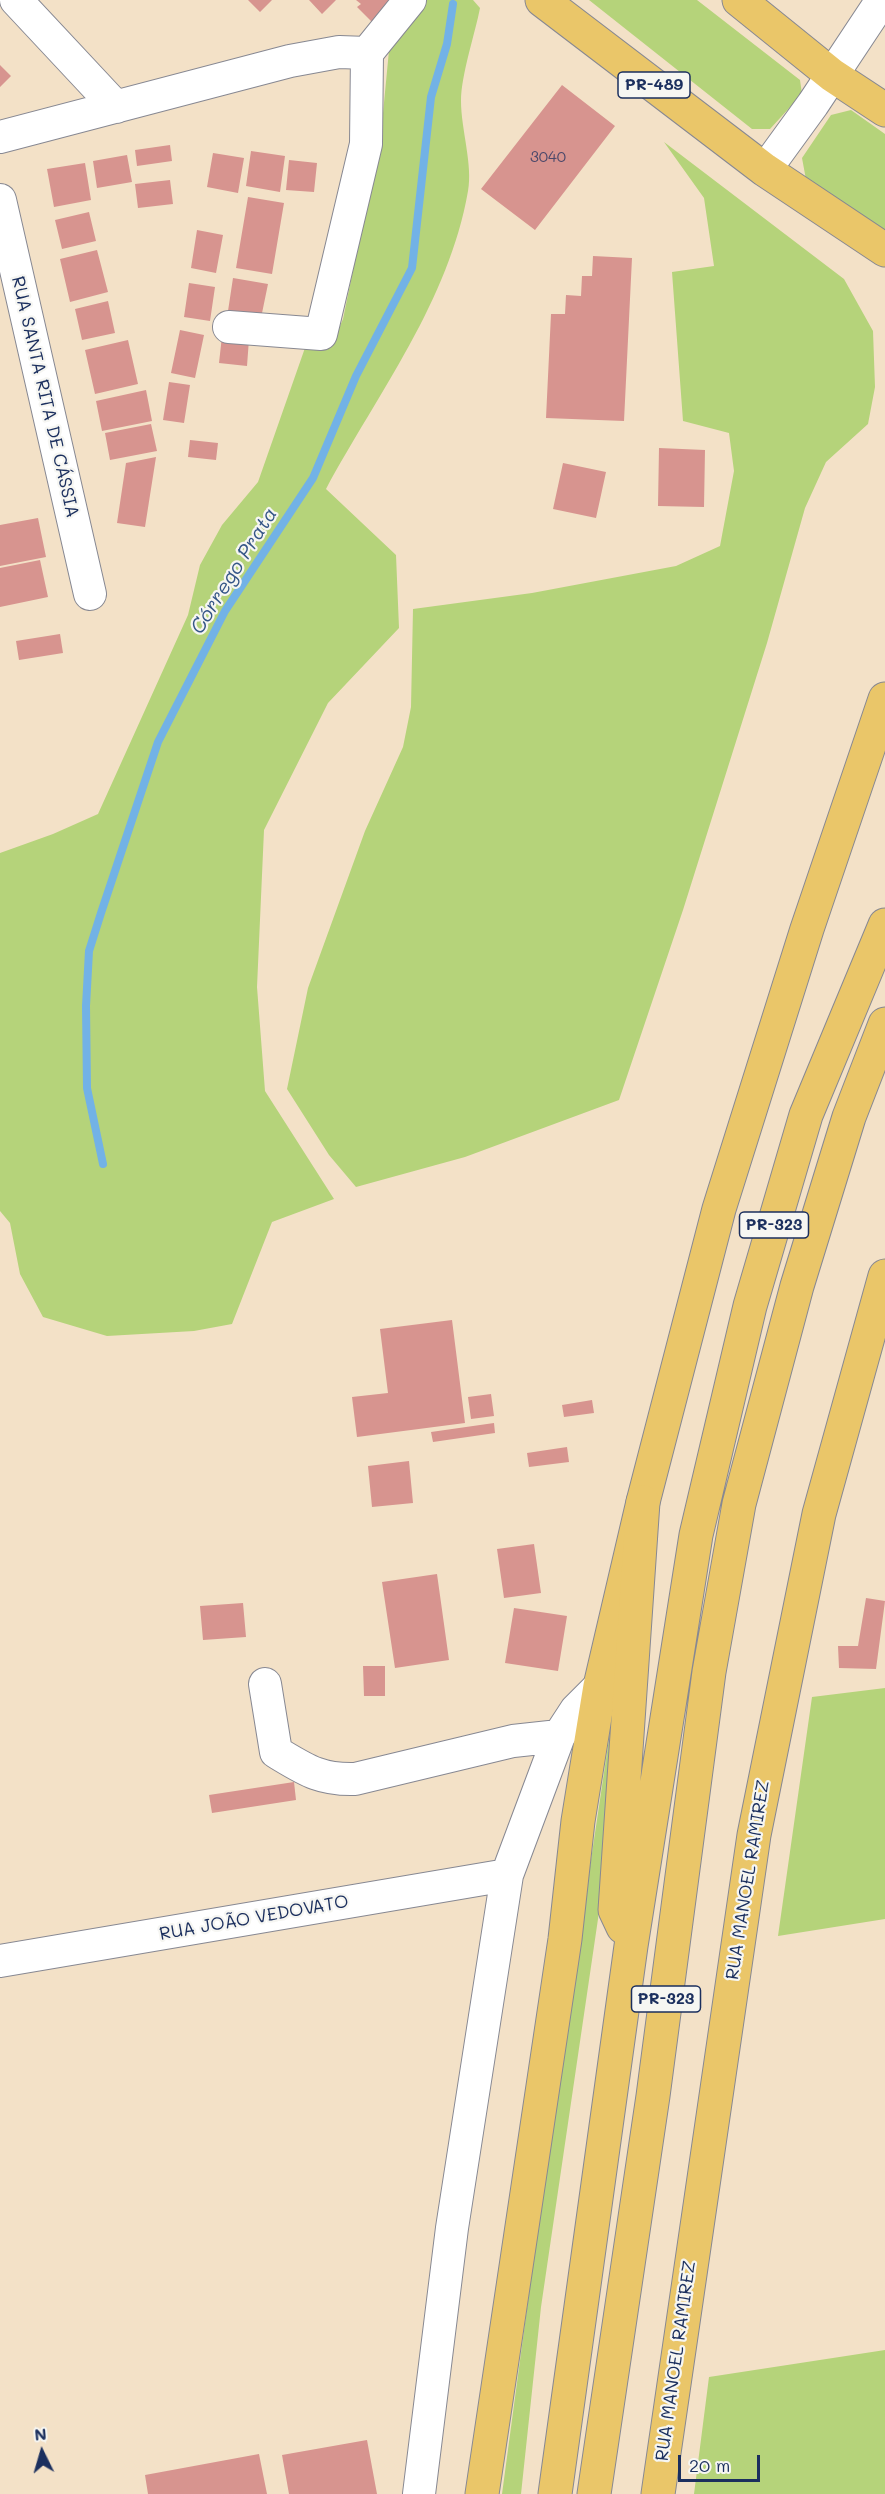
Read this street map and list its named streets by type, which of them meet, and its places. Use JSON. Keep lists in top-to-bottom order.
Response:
{
  "streets": {
    "main road": ["PR-489", "PR-323", "RUA MANOEL RAMIREZ"],
    "street": ["RUA SANTA RITA DE CÁSSIA", "RUA JOÃO VEDOVATO"]
  },
  "water": ["Córrego Prata"],
  "house_numbers": ["3040"],
  "scale_bar": "20 m",
  "north": "top"
}
